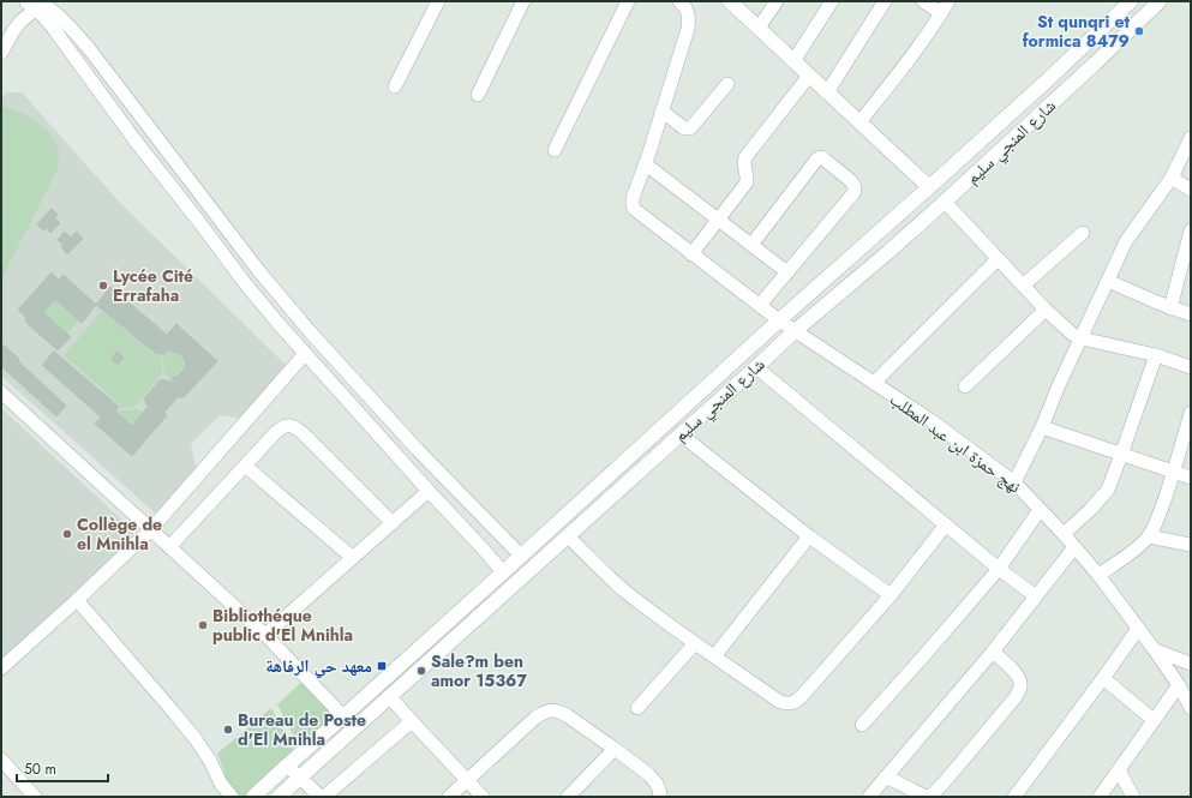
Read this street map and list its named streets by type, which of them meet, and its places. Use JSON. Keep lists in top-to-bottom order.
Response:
{
  "streets": {
    "main road": ["شارع المنجي سليم"],
    "street": ["نهج حمزة ابن عبد المطلب"]
  },
  "crossings": [
    ["شارع المنجي سليم", "نهج حمزة ابن عبد المطلب"]
  ],
  "places": {
    "other": [
      "St qunqri et formica 8479",
      "Lycée Cité Errafaha",
      "Collège de el Mnihla",
      "Bibliothéque public d'El Mnihla",
      "Sale?m ben amor 15367",
      "Bureau de Poste d'El Mnihla"
    ],
    "transit": ["معهد حي الرفاهة"]
  },
  "scale_bar": "50 m"
}
